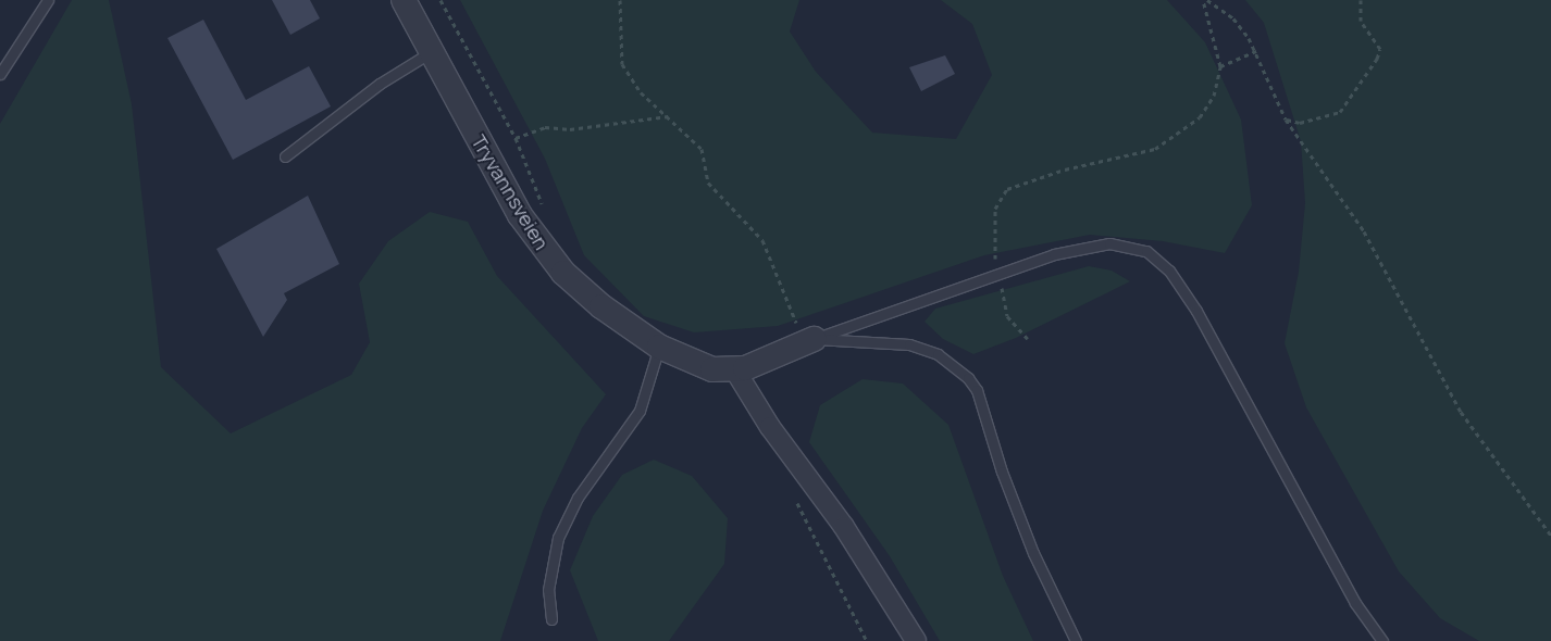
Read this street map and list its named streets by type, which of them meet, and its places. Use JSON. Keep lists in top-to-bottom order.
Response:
{
  "streets": {
    "street": ["Tryvannsveien"]
  }
}
